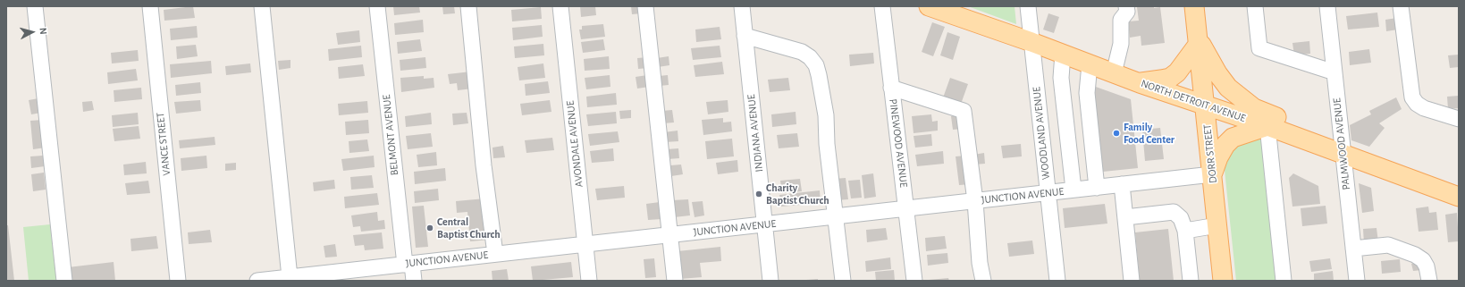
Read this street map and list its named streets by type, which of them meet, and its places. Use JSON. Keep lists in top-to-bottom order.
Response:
{
  "streets": {
    "main road": ["NORTH DETROIT AVENUE", "DORR STREET"],
    "street": [
      "INDIANA AVENUE",
      "WOODLAND AVENUE",
      "BELMONT AVENUE",
      "PINEWOOD AVENUE",
      "VANCE STREET",
      "AVONDALE AVENUE",
      "PALMWOOD AVENUE",
      "JUNCTION AVENUE"
    ]
  },
  "crossings": [
    ["NORTH DETROIT AVENUE", "WOODLAND AVENUE"],
    ["NORTH DETROIT AVENUE", "PALMWOOD AVENUE"],
    ["NORTH DETROIT AVENUE", "DORR STREET"],
    ["INDIANA AVENUE", "JUNCTION AVENUE"],
    ["WOODLAND AVENUE", "JUNCTION AVENUE"],
    ["BELMONT AVENUE", "JUNCTION AVENUE"],
    ["PINEWOOD AVENUE", "JUNCTION AVENUE"],
    ["AVONDALE AVENUE", "JUNCTION AVENUE"],
    ["DORR STREET", "JUNCTION AVENUE"]
  ],
  "places": ["Family Food Center", "Charity Baptist Church", "Central Baptist Church"],
  "north": "right"
}
